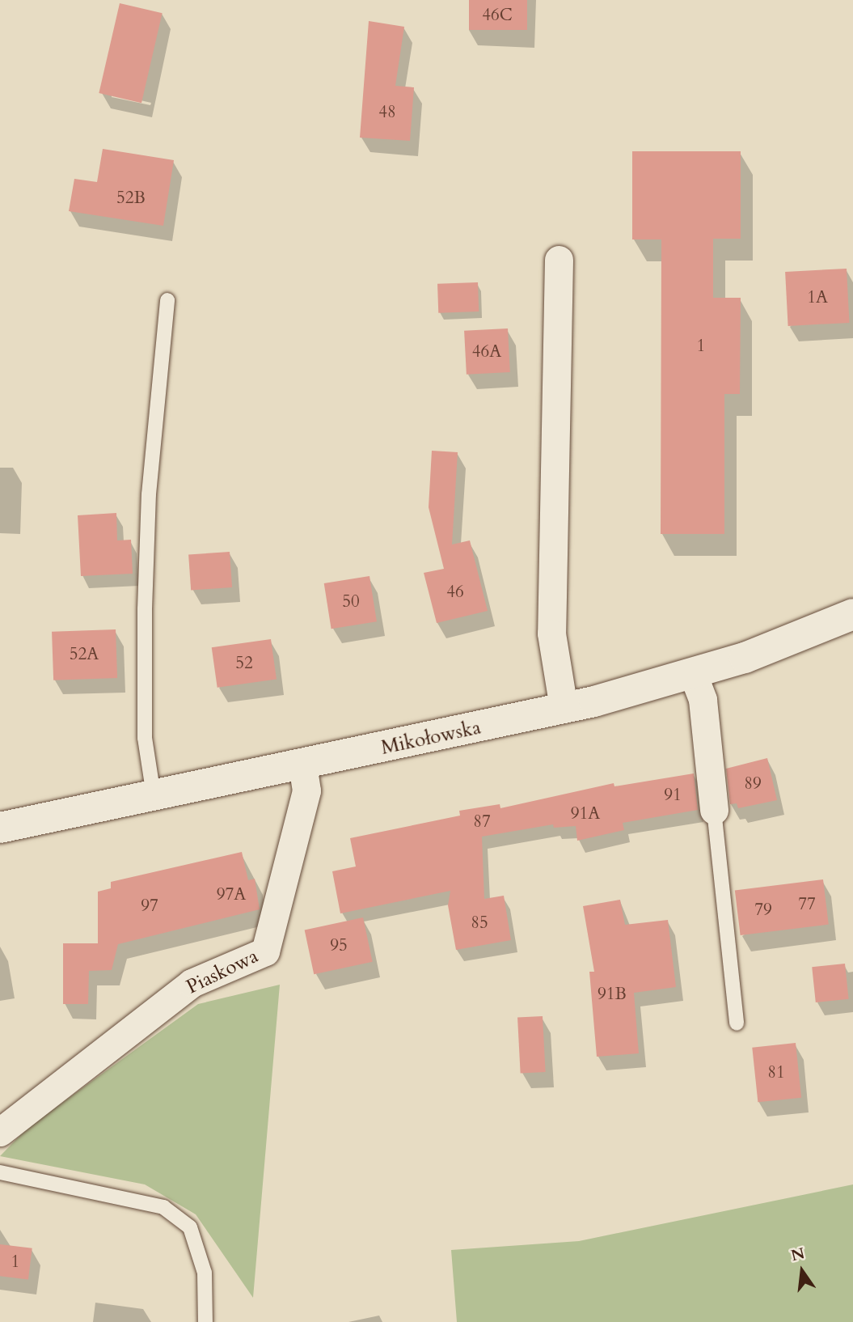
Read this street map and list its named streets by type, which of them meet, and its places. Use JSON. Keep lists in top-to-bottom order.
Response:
{
  "streets": {
    "main road": ["Mikołowska"],
    "street": ["Piaskowa"]
  },
  "crossings": [
    ["Mikołowska", "Piaskowa"]
  ],
  "house_numbers": [
    "46C",
    "48",
    "52B",
    "1A",
    "1",
    "46A",
    "46",
    "50",
    "52A",
    "52",
    "89",
    "91",
    "91A",
    "87",
    "97A",
    "77",
    "97",
    "79",
    "85",
    "95",
    "91B",
    "81",
    "1"
  ],
  "north": "top"
}
